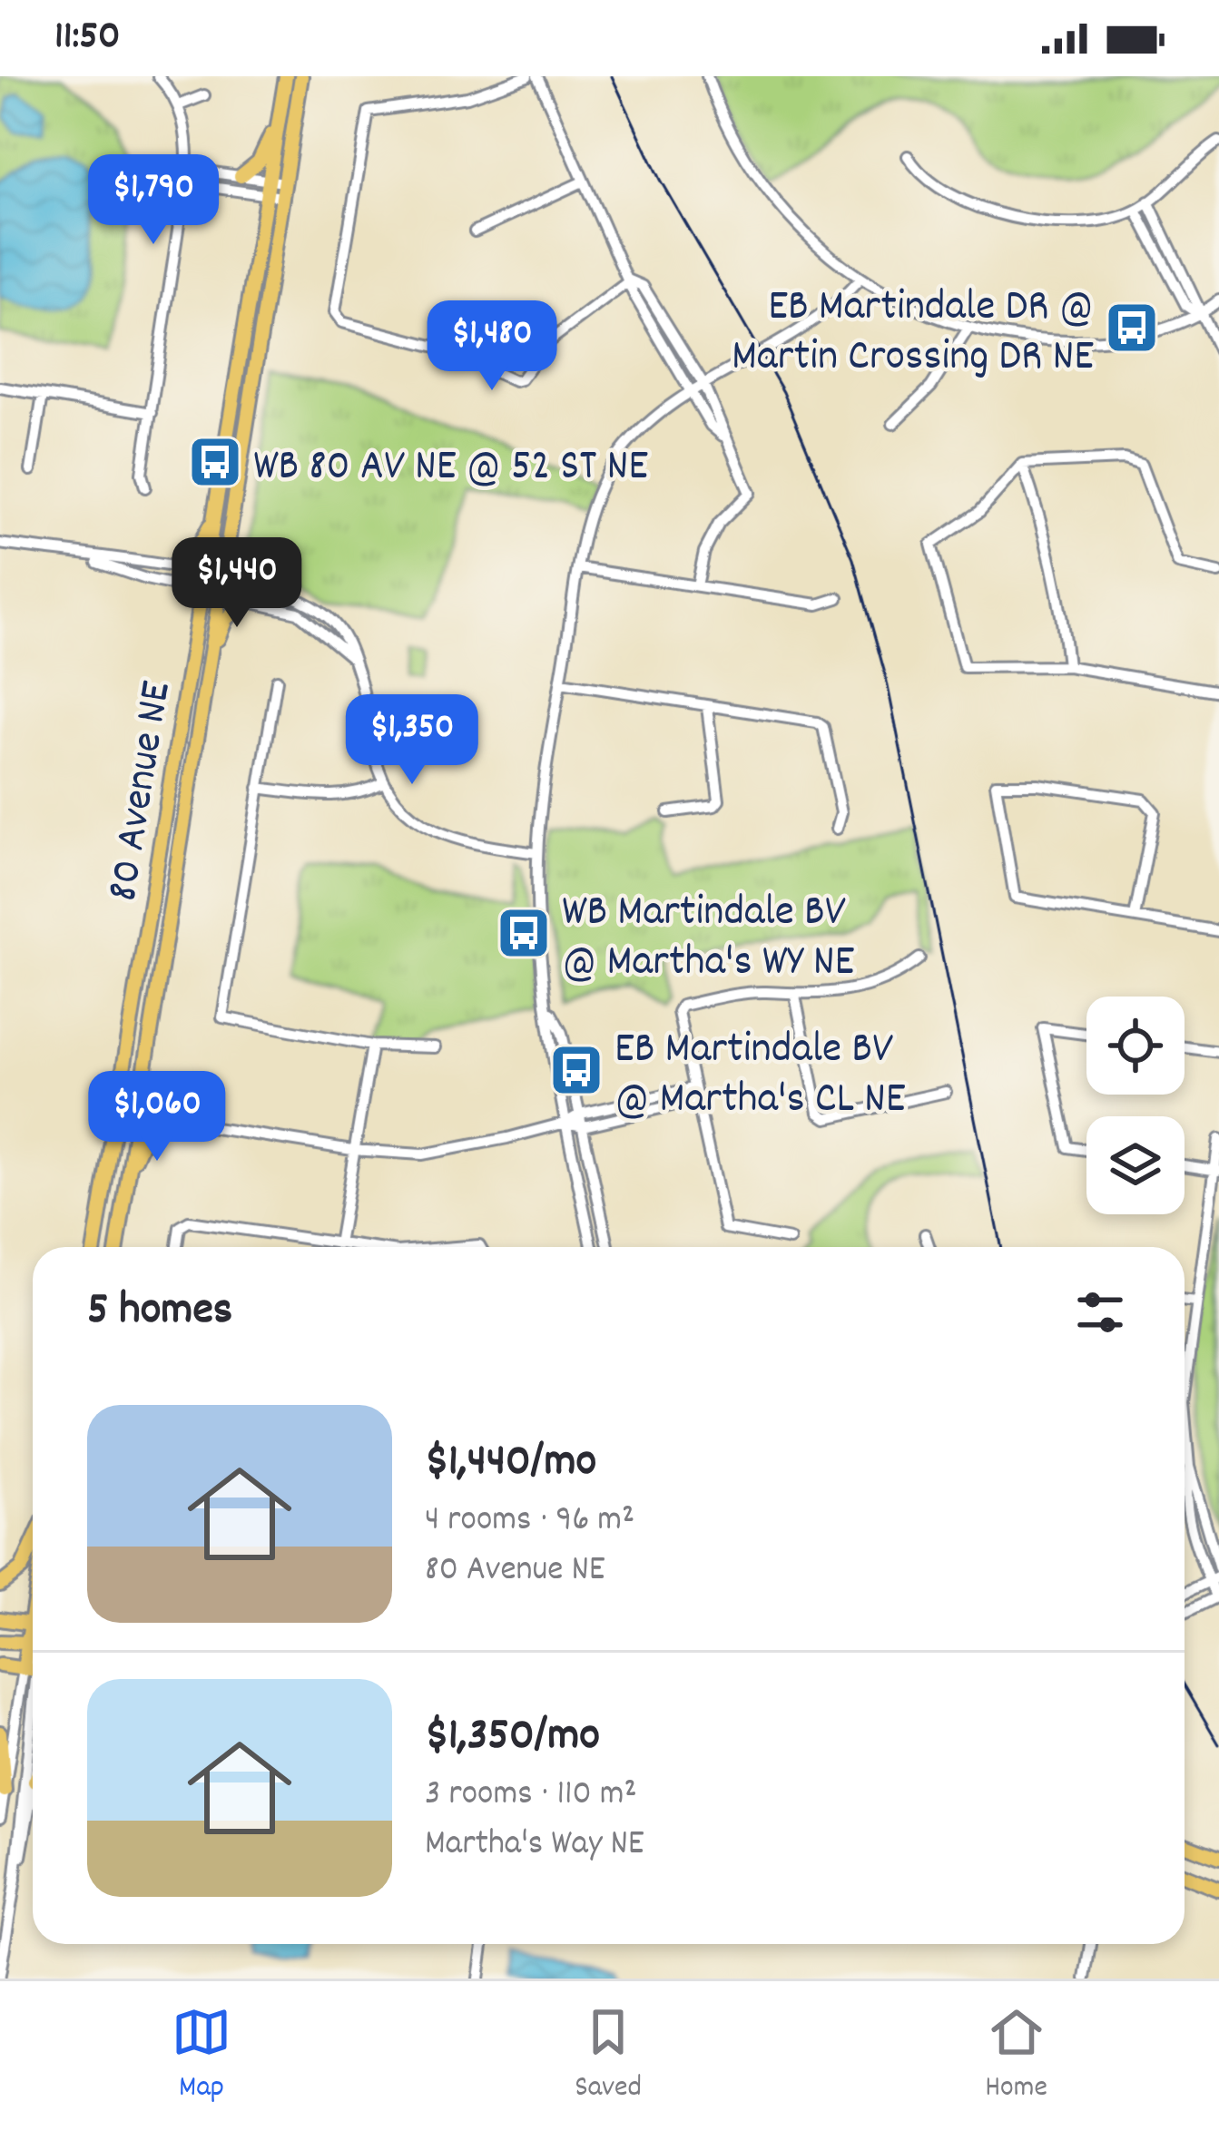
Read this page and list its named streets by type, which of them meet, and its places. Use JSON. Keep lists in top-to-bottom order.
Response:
{
  "streets": {
    "main road": ["80 Avenue NE"]
  },
  "places": {
    "bus stop": [
      "EB Martindale DR @ Martin Crossing DR NE",
      "WB 80 AV NE @ 52 ST NE",
      "WB Martindale BV @ Martha's WY NE",
      "EB Martindale BV @ Martha's CL NE"
    ]
  },
  "page": {
    "status": "11:50",
    "price": [
      "$1,790",
      "$1,480",
      "$1,440",
      "$1,350",
      "$1,060"
    ],
    "heading": "5 homes",
    "list": [
      {
        "name": "$1,440/mo",
        "note": "4 rooms · 96 m² · 80 Avenue NE"
      },
      {
        "name": "$1,350/mo",
        "note": "3 rooms · 110 m² · Martha's Way NE"
      }
    ],
    "tabs": ["Map", "Saved", "Home"]
  }
}
